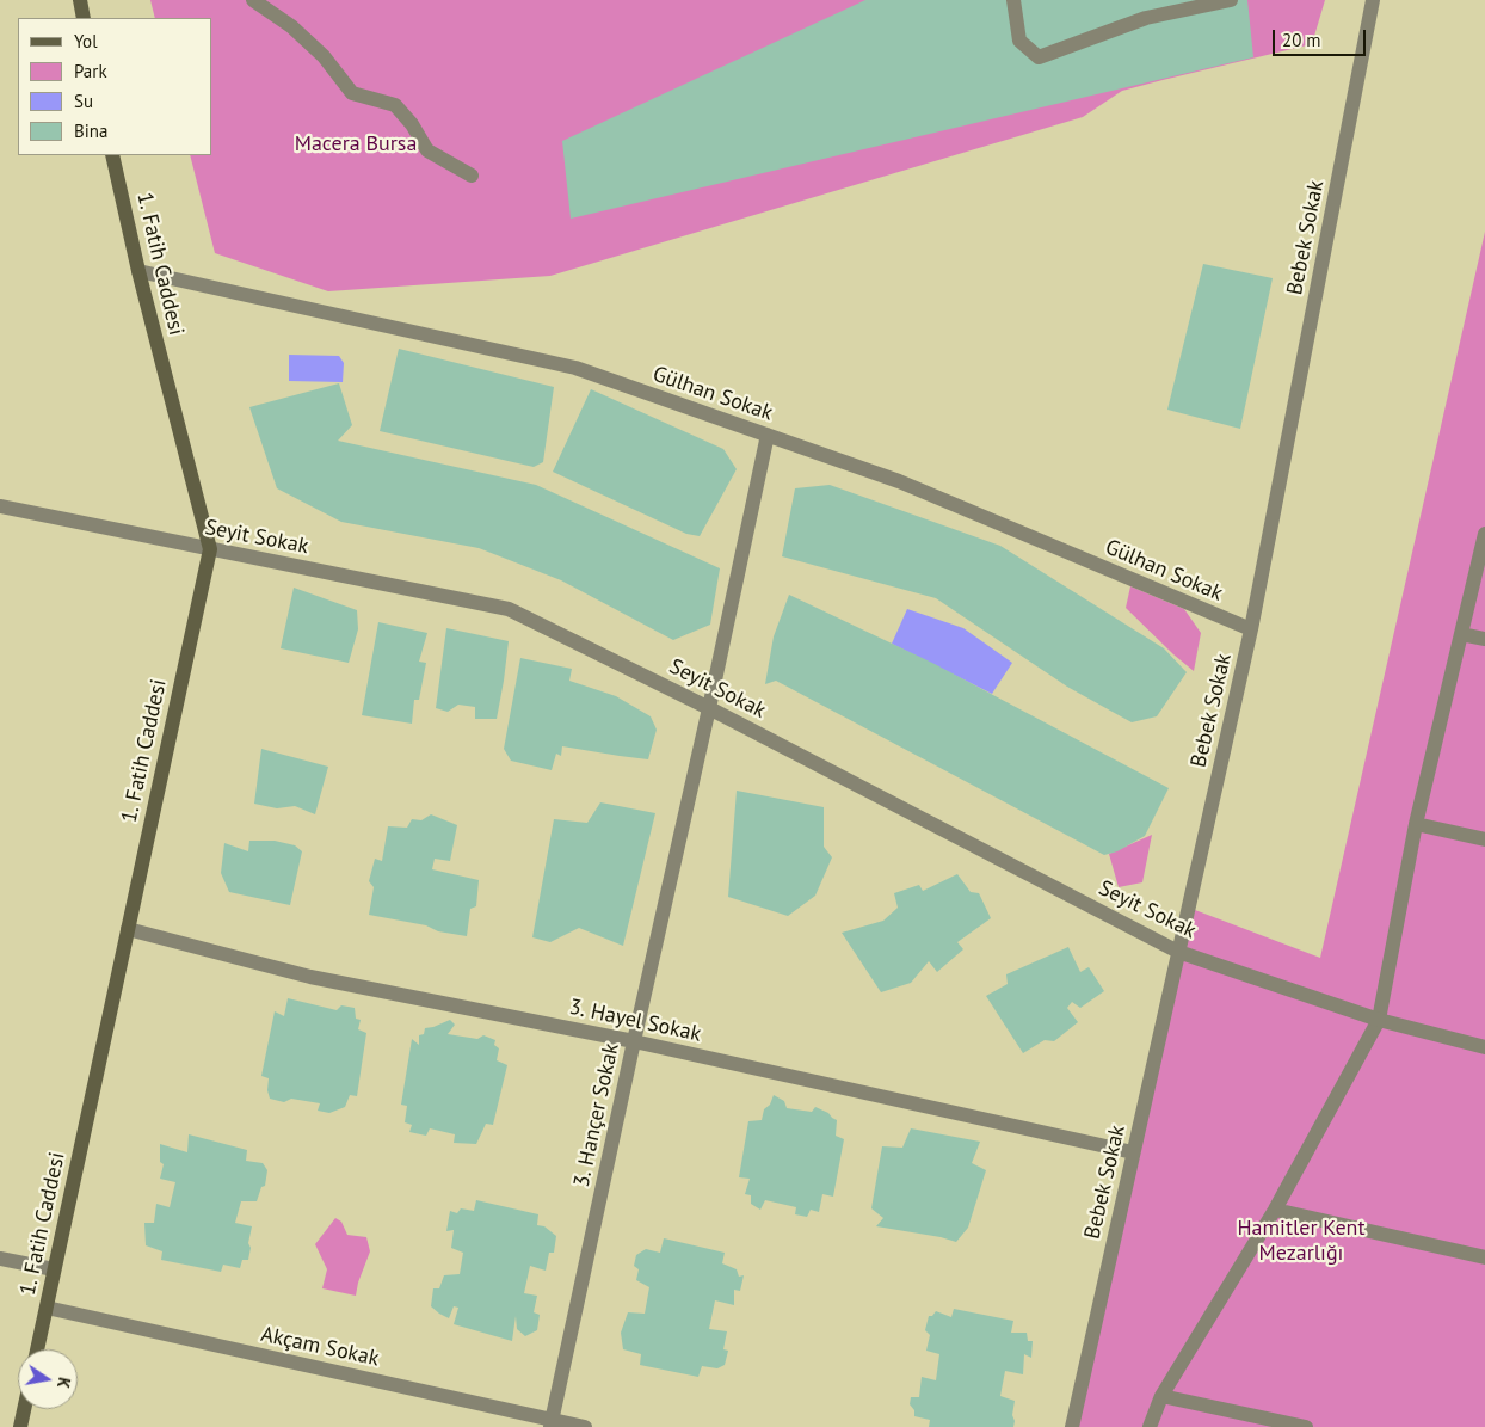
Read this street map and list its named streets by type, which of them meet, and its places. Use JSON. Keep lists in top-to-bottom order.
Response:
{
  "streets": {
    "street": [
      "Bebek Sokak",
      "1. Fatih Caddesi",
      "Gülhan Sokak",
      "Seyit Sokak",
      "3. Hayel Sokak",
      "3. Hançer Sokak",
      "Akçam Sokak"
    ]
  },
  "crossings": [
    ["Bebek Sokak", "Gülhan Sokak"],
    ["Bebek Sokak", "Seyit Sokak"],
    ["Bebek Sokak", "3. Hayel Sokak"],
    ["1. Fatih Caddesi", "Gülhan Sokak"],
    ["1. Fatih Caddesi", "Seyit Sokak"],
    ["1. Fatih Caddesi", "3. Hayel Sokak"],
    ["1. Fatih Caddesi", "Akçam Sokak"],
    ["Gülhan Sokak", "3. Hançer Sokak"],
    ["Seyit Sokak", "3. Hançer Sokak"],
    ["3. Hayel Sokak", "3. Hançer Sokak"],
    ["3. Hançer Sokak", "Akçam Sokak"]
  ],
  "parks": ["Macera Bursa", "Hamitler Kent Mezarlığı"],
  "legend": [
    "Yol",
    "Park",
    "Su",
    "Bina"
  ],
  "scale_bar": "20 m",
  "north": "right"
}
